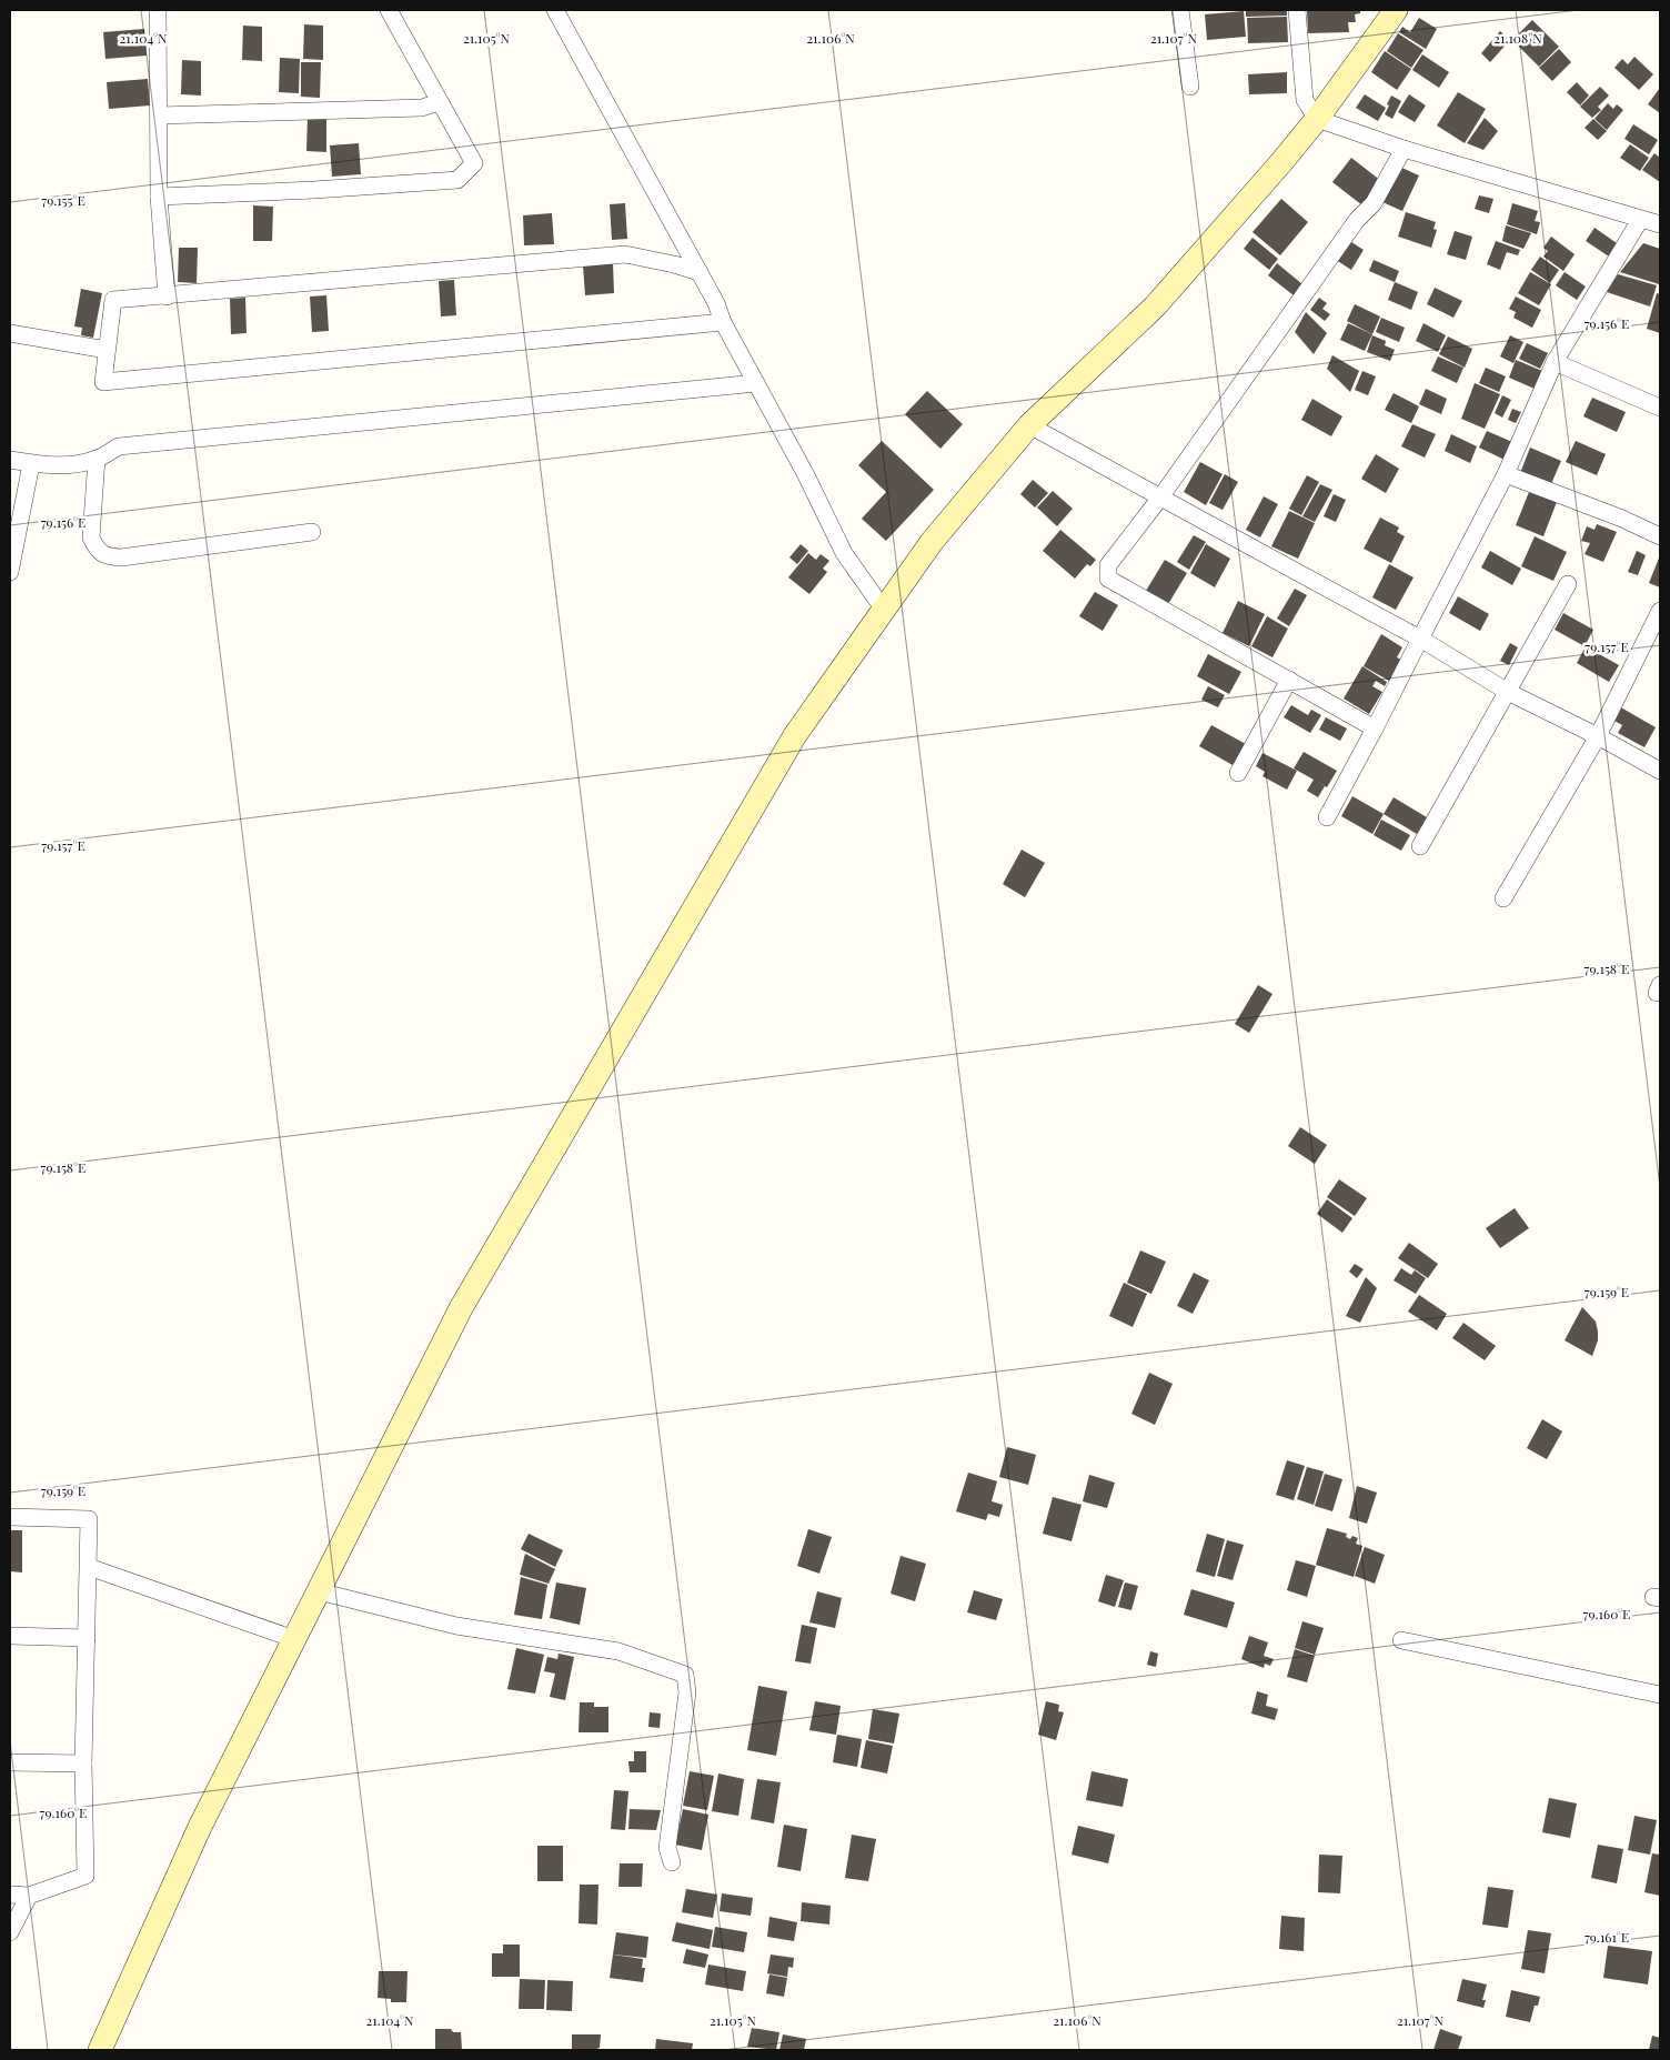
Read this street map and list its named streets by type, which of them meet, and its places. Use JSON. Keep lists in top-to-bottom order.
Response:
{
  "coordinates": [
    "21.104°N",
    "21.105°N",
    "21.106°N",
    "21.107°N",
    "21.108°N",
    "79.155°E",
    "79.156°E",
    "79.157°E",
    "79.158°E",
    "79.159°E",
    "79.160°E",
    "79.161°E"
  ]
}
